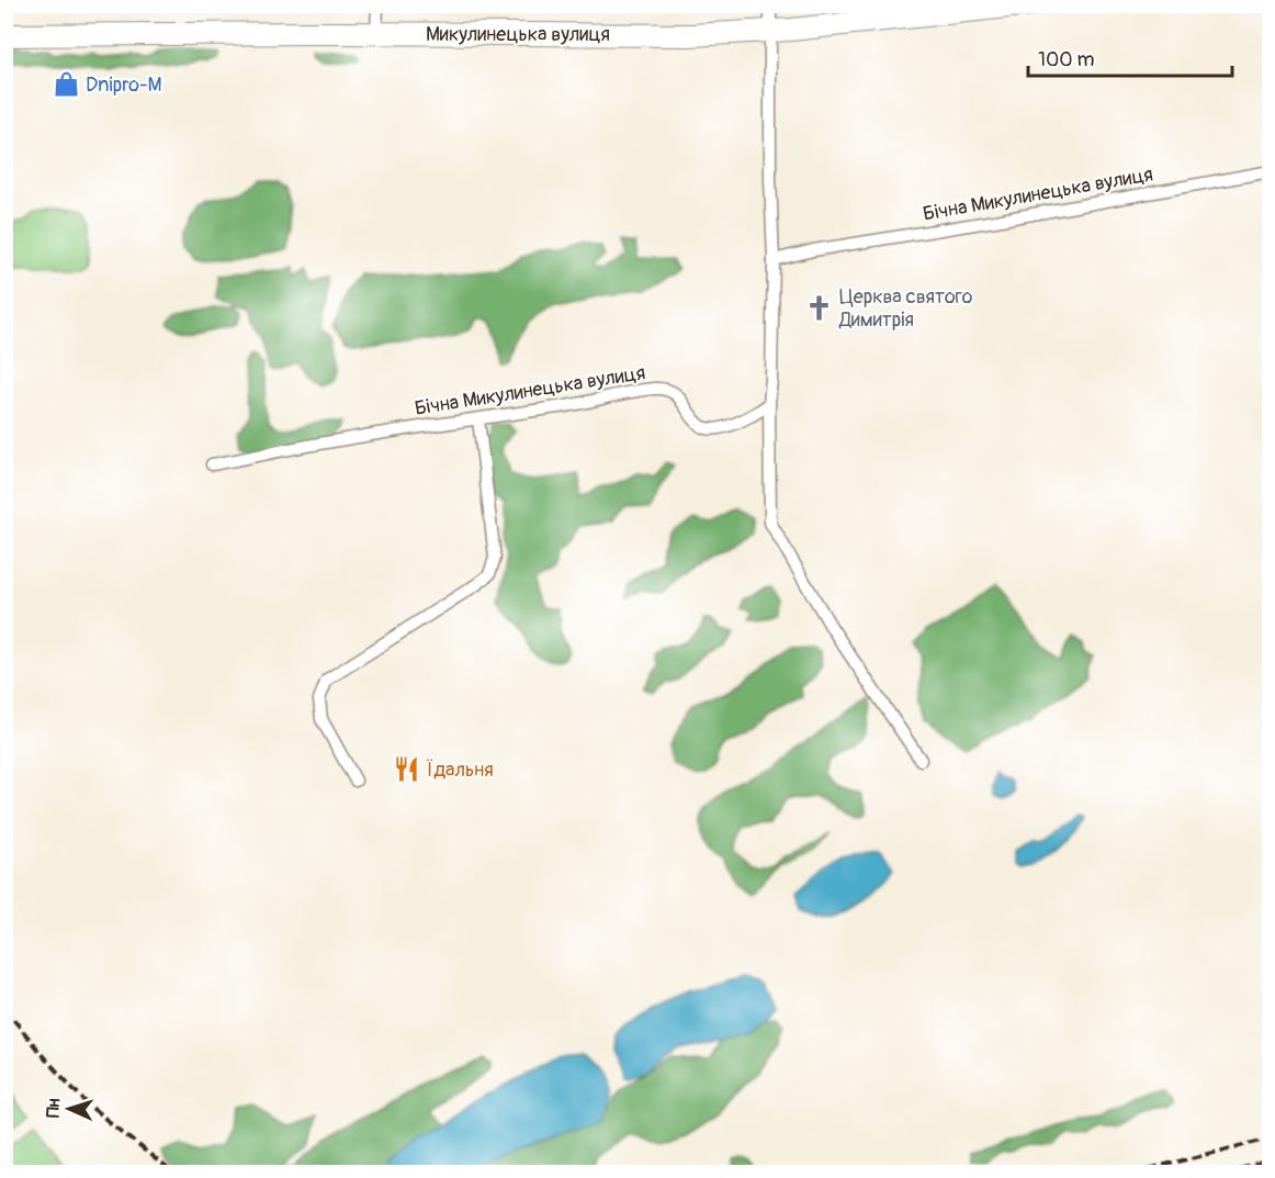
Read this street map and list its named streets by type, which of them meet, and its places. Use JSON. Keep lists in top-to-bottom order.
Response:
{
  "streets": {
    "highway": ["Микулинецька вулиця"],
    "street": ["Бічна Микулинецька вулиця"]
  },
  "places": {
    "shop": ["Dnipro-M"],
    "church": ["Церква святого Димитрія"],
    "restaurant": ["Їдальня"]
  },
  "scale_bar": "100 m",
  "north": "left"
}
